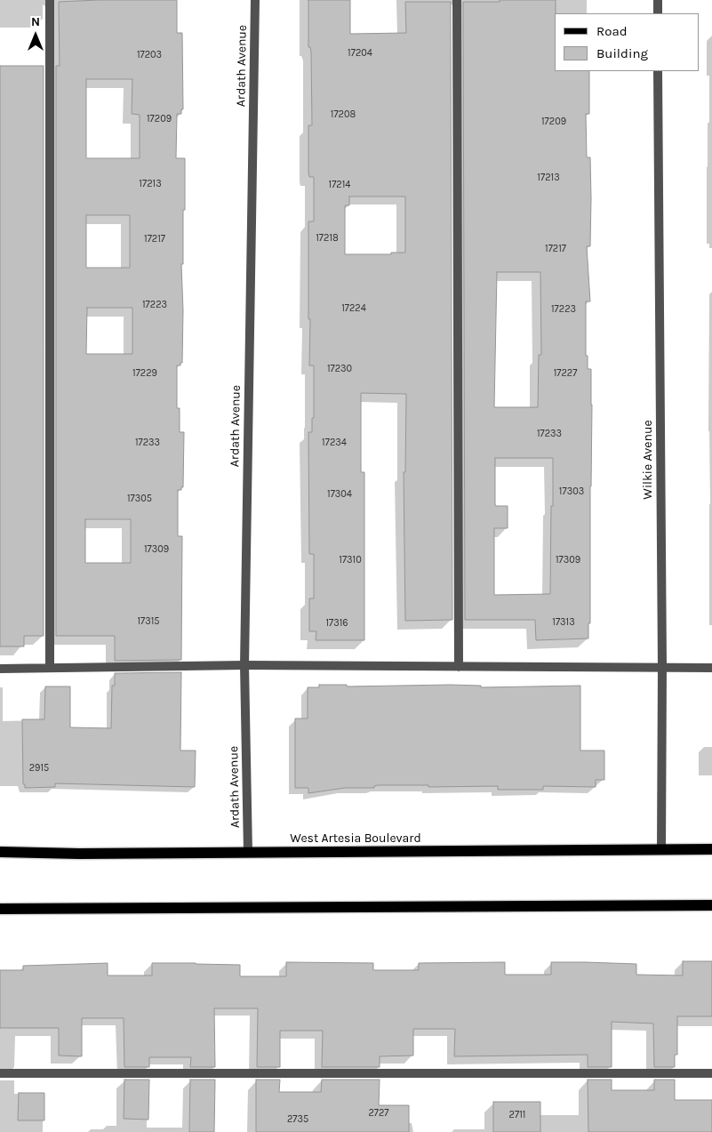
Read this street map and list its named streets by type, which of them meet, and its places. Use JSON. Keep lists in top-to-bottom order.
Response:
{
  "streets": {
    "main road": ["West Artesia Boulevard"],
    "street": ["Ardath Avenue", "Wilkie Avenue"]
  },
  "crossings": [
    ["Ardath Avenue", "West Artesia Boulevard"],
    ["Wilkie Avenue", "West Artesia Boulevard"]
  ],
  "house_numbers": [
    "17204",
    "17203",
    "17208",
    "17209",
    "17209",
    "17213",
    "17213",
    "17214",
    "17218",
    "17217",
    "17217",
    "17223",
    "17224",
    "17223",
    "17230",
    "17229",
    "17227",
    "17233",
    "17233",
    "17234",
    "17303",
    "17304",
    "17305",
    "17309",
    "17310",
    "17309",
    "17315",
    "17313",
    "17316",
    "2915",
    "2727",
    "2711",
    "2735"
  ],
  "legend": ["Road", "Building"],
  "north": "top"
}
